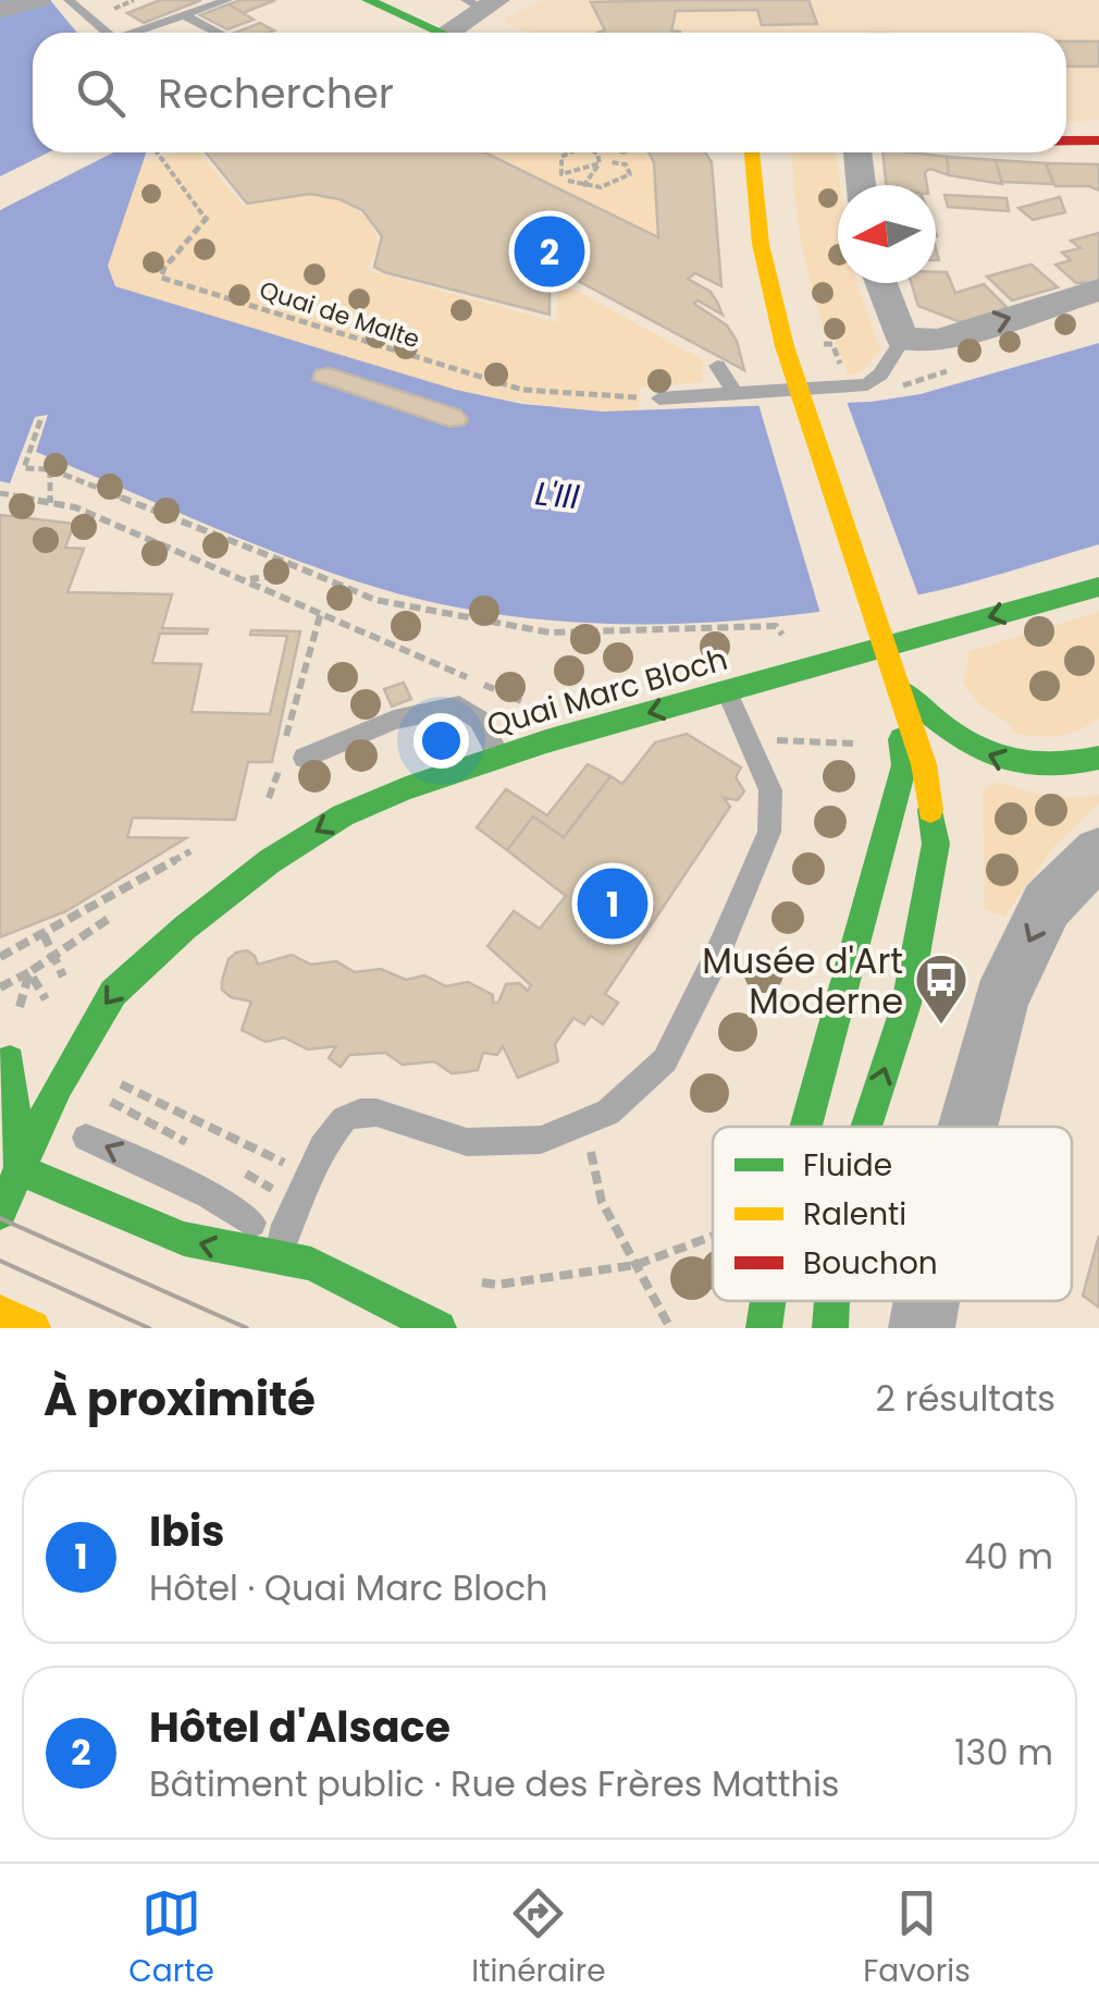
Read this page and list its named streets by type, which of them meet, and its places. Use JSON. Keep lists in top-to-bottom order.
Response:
{
  "streets": {
    "street": ["Quai Marc Bloch"],
    "path": ["Quai de Malte"]
  },
  "one_way": ["Quai Marc Bloch"],
  "water": ["L'Ill"],
  "places": {
    "bus stop": ["Musée d'Art Moderne"]
  },
  "legend": ["Fluide", "Ralenti", "Bouchon"],
  "north": "left",
  "page": {
    "search": "Rechercher",
    "pins": ["2", "1"],
    "heading": ["À proximité", "2 résultats"],
    "list": [
      {
        "mark": "1",
        "name": "Ibis",
        "note": "Hôtel · Quai Marc Bloch",
        "value": "40 m"
      },
      {
        "mark": "2",
        "name": "Hôtel d'Alsace",
        "note": "Bâtiment public · Rue des Frères Matthis",
        "value": "130 m"
      }
    ],
    "nav": ["Carte", "Itinéraire", "Favoris"]
  }
}
